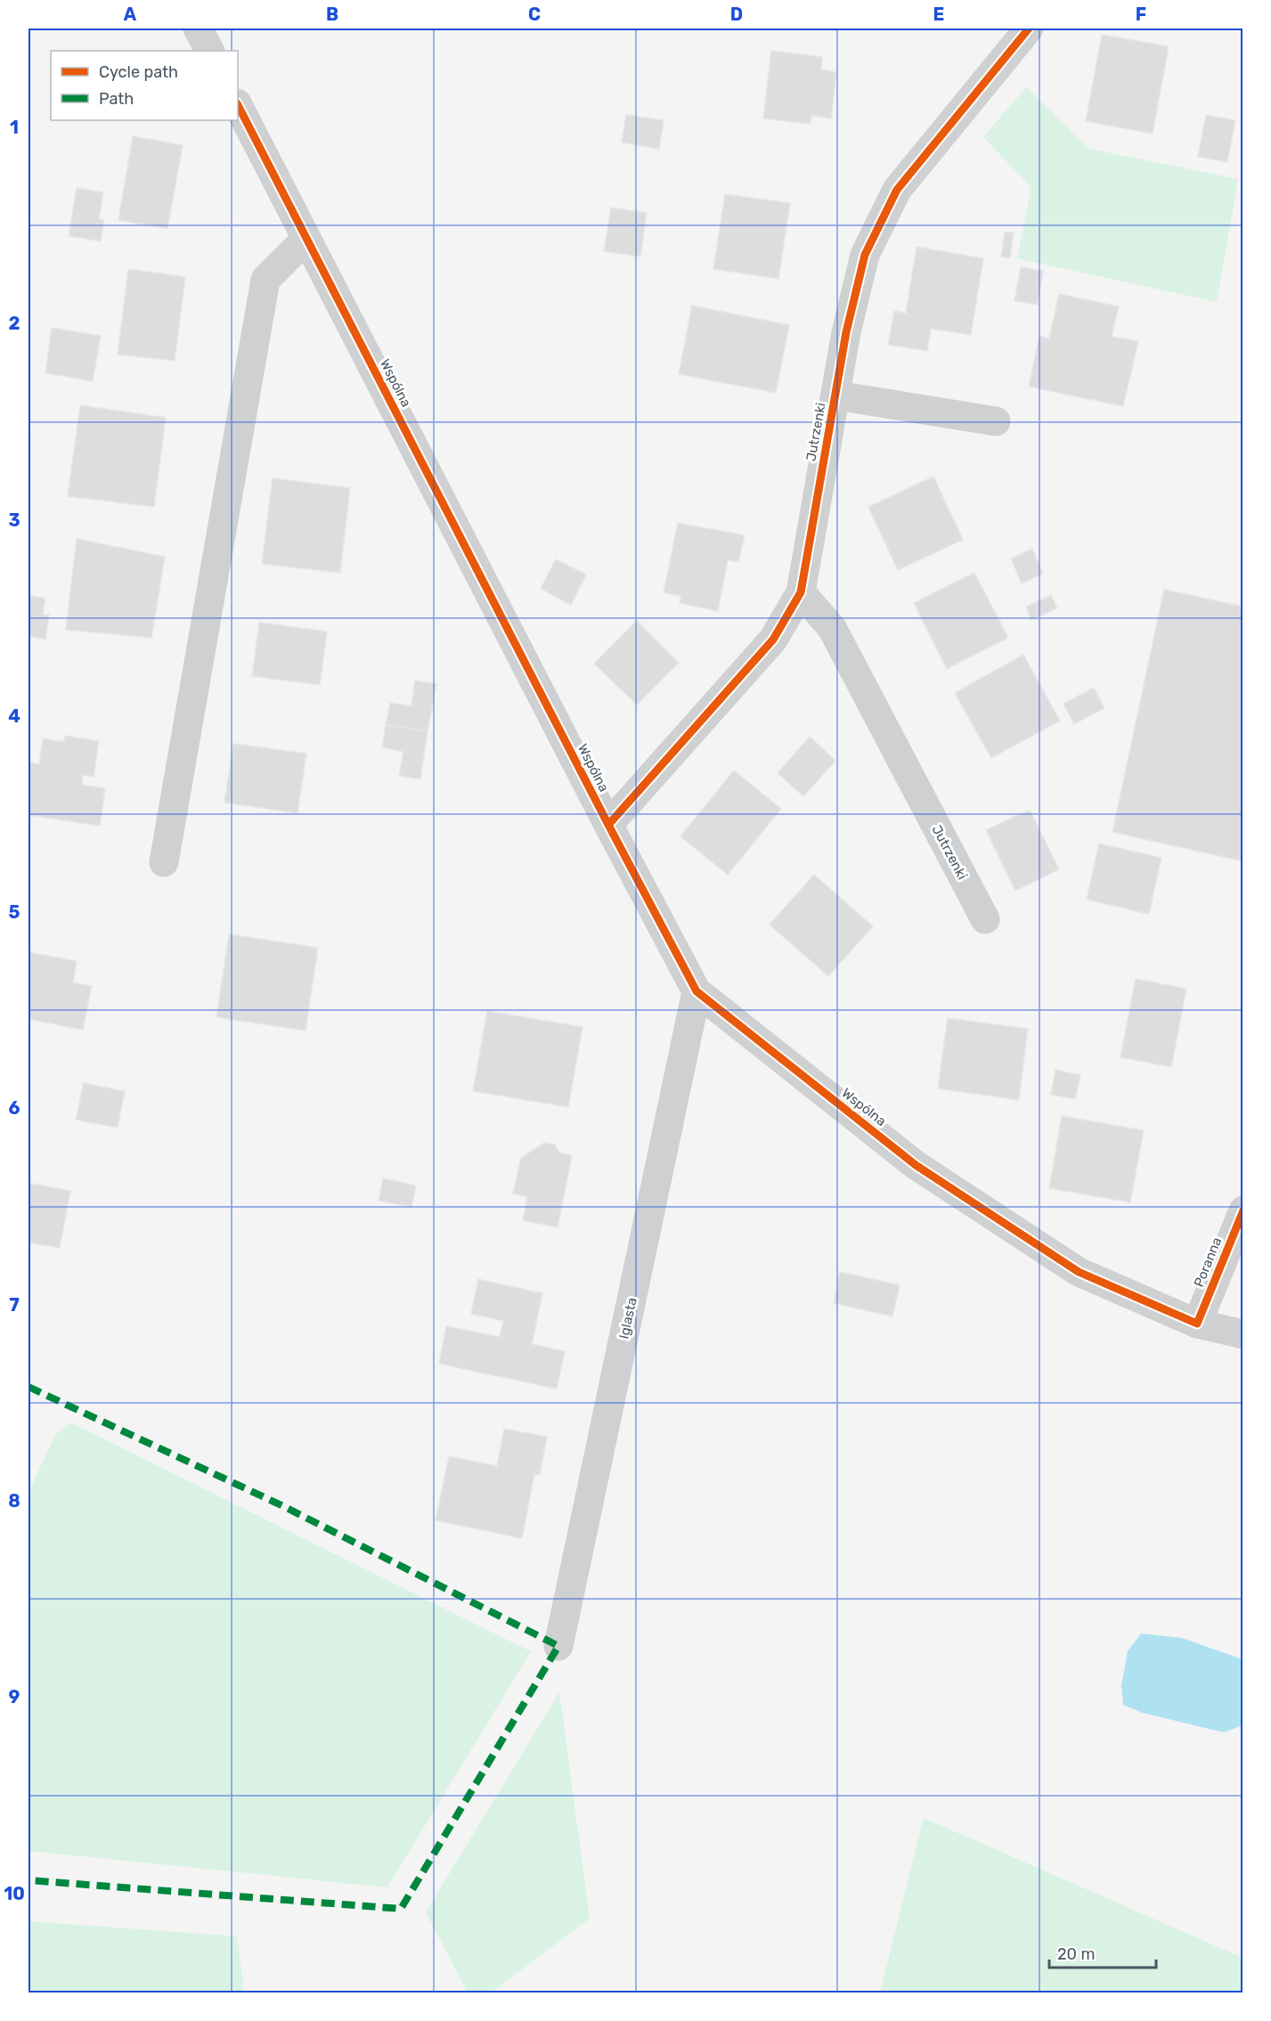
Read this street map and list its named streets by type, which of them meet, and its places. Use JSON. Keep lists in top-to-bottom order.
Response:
{
  "streets": {
    "street": [
      "Wspólna",
      "Jutrzenki",
      "Poranna",
      "Iglasta"
    ]
  },
  "crossings": [
    ["Wspólna", "Jutrzenki"],
    ["Wspólna", "Poranna"],
    ["Wspólna", "Iglasta"]
  ],
  "legend": ["Cycle path", "Path"],
  "scale_bar": "20 m",
  "grid": {
    "columns": [
      "A",
      "B",
      "C",
      "D",
      "E",
      "F"
    ],
    "rows": [
      "1",
      "2",
      "3",
      "4",
      "5",
      "6",
      "7",
      "8",
      "9",
      "10"
    ]
  }
}
